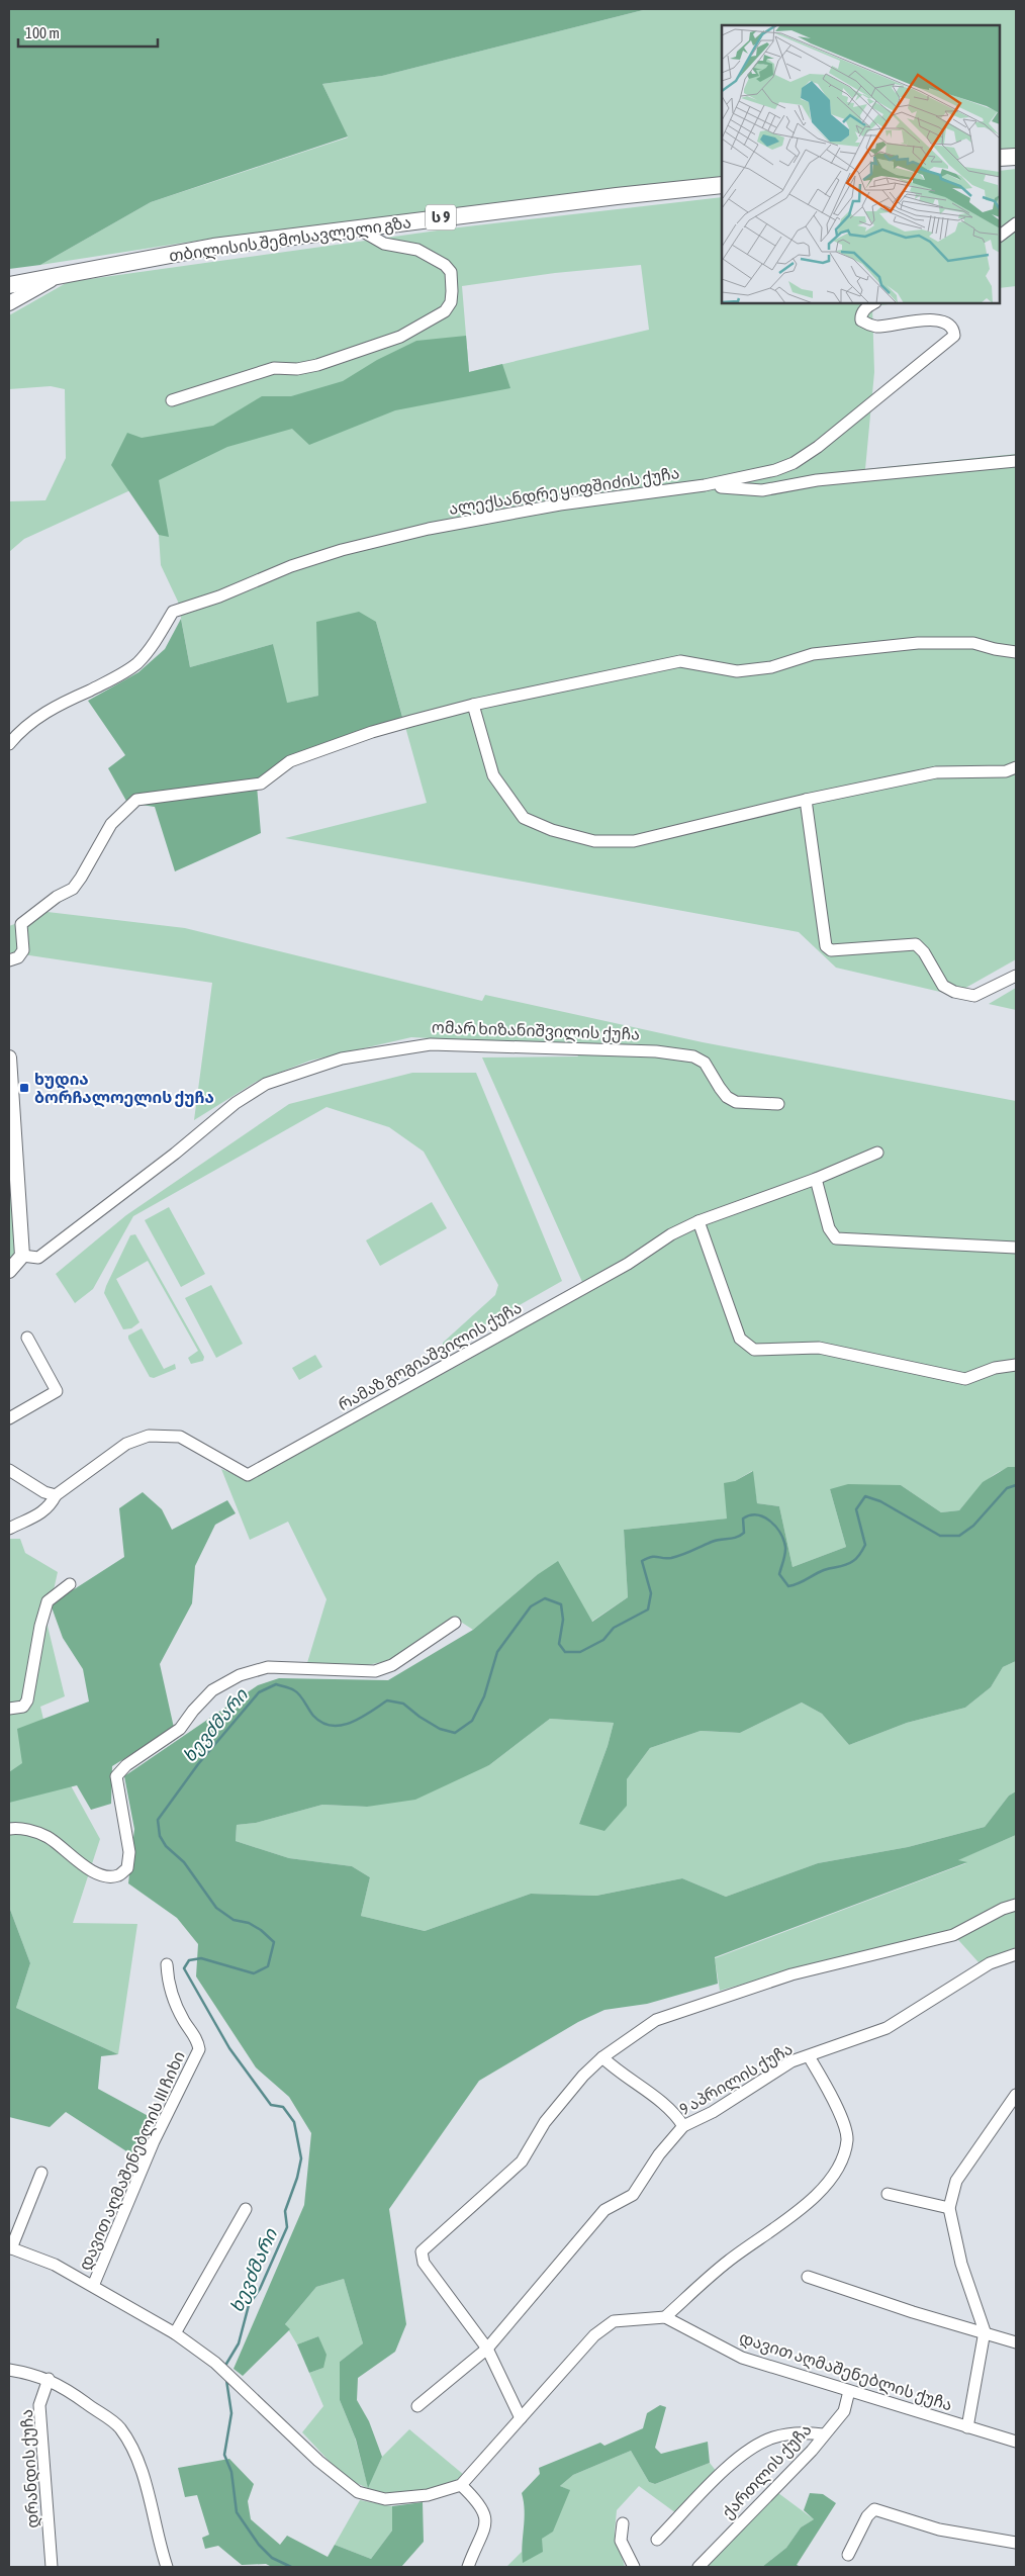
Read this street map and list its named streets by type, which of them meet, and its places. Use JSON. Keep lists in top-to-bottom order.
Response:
{
  "streets": {
    "highway": ["ს 9", "თბილისის შემოსავლელი გზა"],
    "street": [
      "ალექსანდრე ყიფშიძის ქუჩა",
      "ომარ ხიზანიშვილის ქუჩა",
      "რამაზ გოგიაშვილის ქუჩა",
      "9 აპრილის ქუჩა",
      "დავით აღმაშენებლის III ჩიხი",
      "დავით აღმაშენებლის ქუჩა",
      "დრანდის ქუჩა",
      "ქართლის ქუჩა"
    ]
  },
  "crossings": [
    ["დავით აღმაშენებლის ქუჩა", "ქართლის ქუჩა"]
  ],
  "water": ["ხევძმარი"],
  "places": {
    "transit": ["ხუდია ბორჩალოელის ქუჩა"]
  },
  "scale_bar": "100 m"
}
